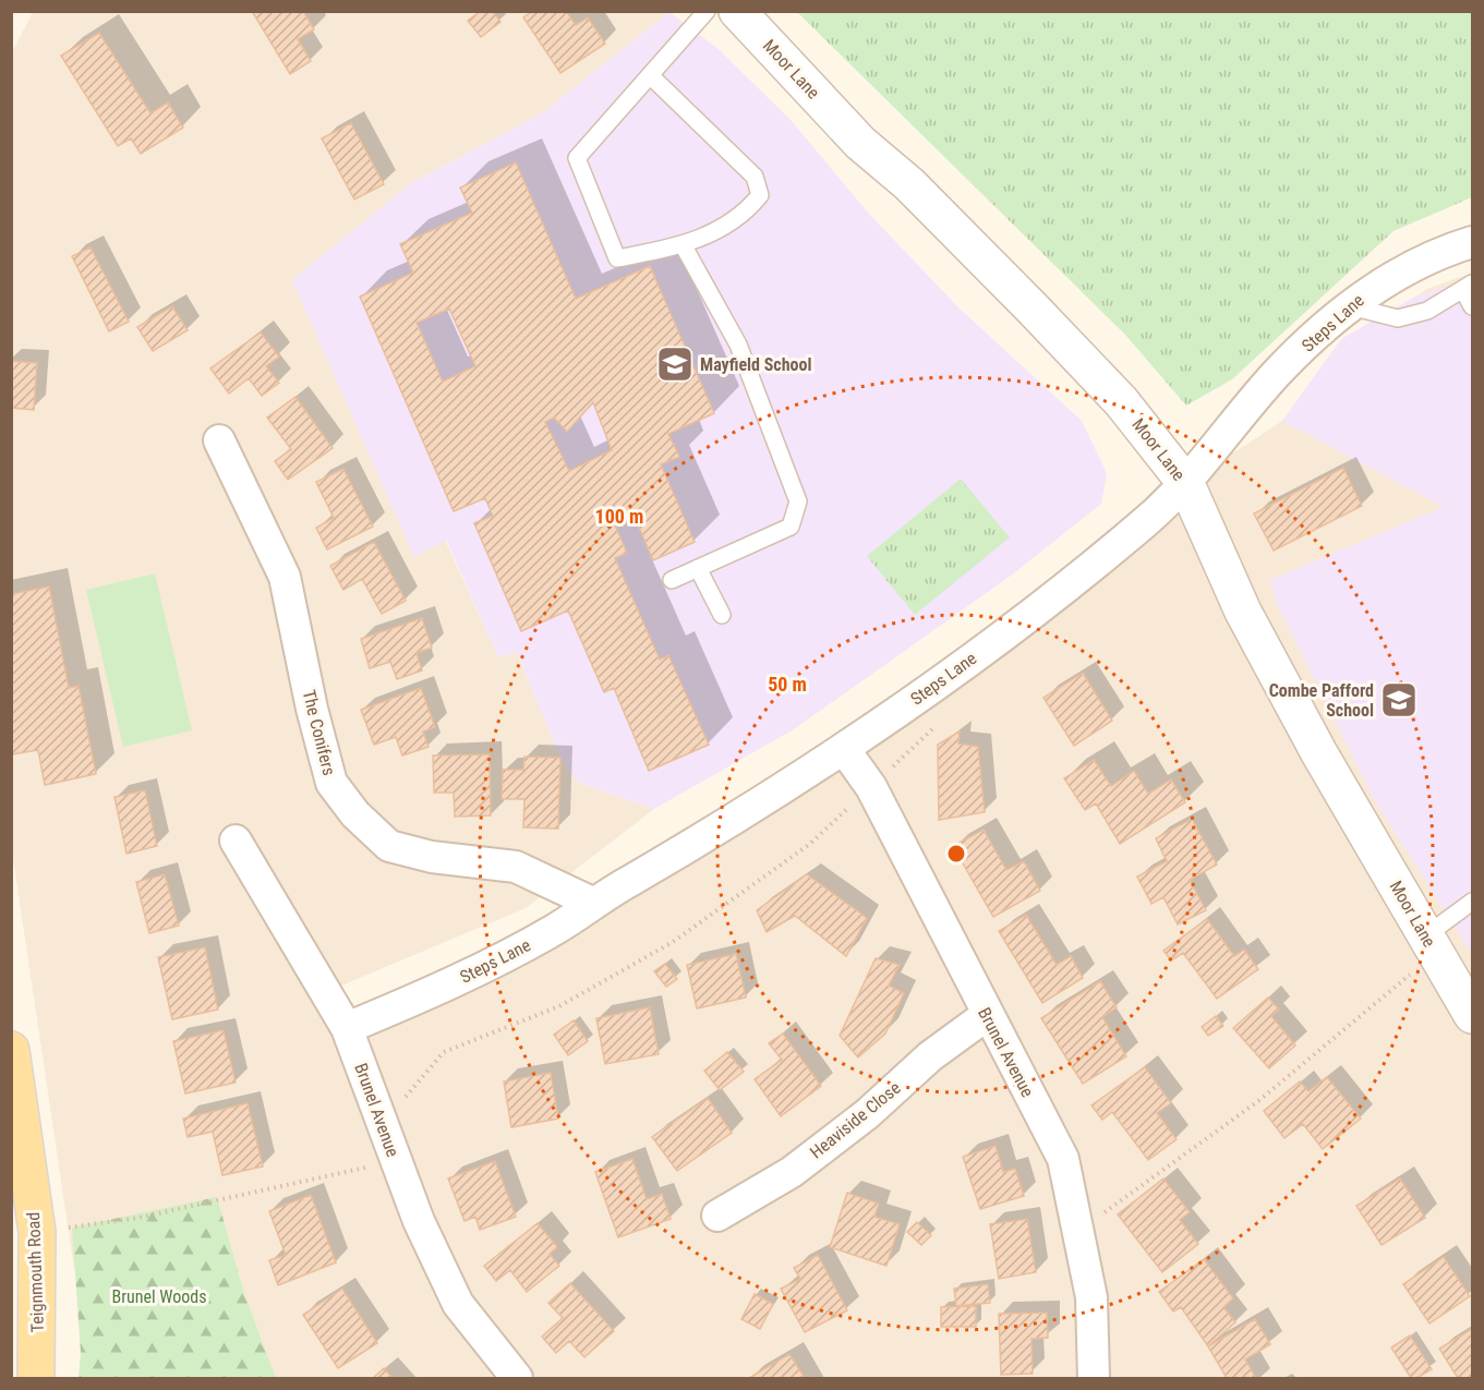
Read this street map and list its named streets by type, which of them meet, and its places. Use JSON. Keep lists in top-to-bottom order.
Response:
{
  "streets": {
    "main road": ["Teignmouth Road"],
    "street": [
      "Moor Lane",
      "Steps Lane",
      "The Conifers",
      "Brunel Avenue",
      "Heaviside Close"
    ]
  },
  "crossings": [
    ["Moor Lane", "Steps Lane"],
    ["Steps Lane", "The Conifers"],
    ["Steps Lane", "Brunel Avenue"],
    ["Brunel Avenue", "Heaviside Close"]
  ],
  "parks": ["Brunel Woods"],
  "places": {
    "school or university": ["Mayfield School", "Combe Pafford School"]
  },
  "rings": ["100 m", "50 m"]
}
